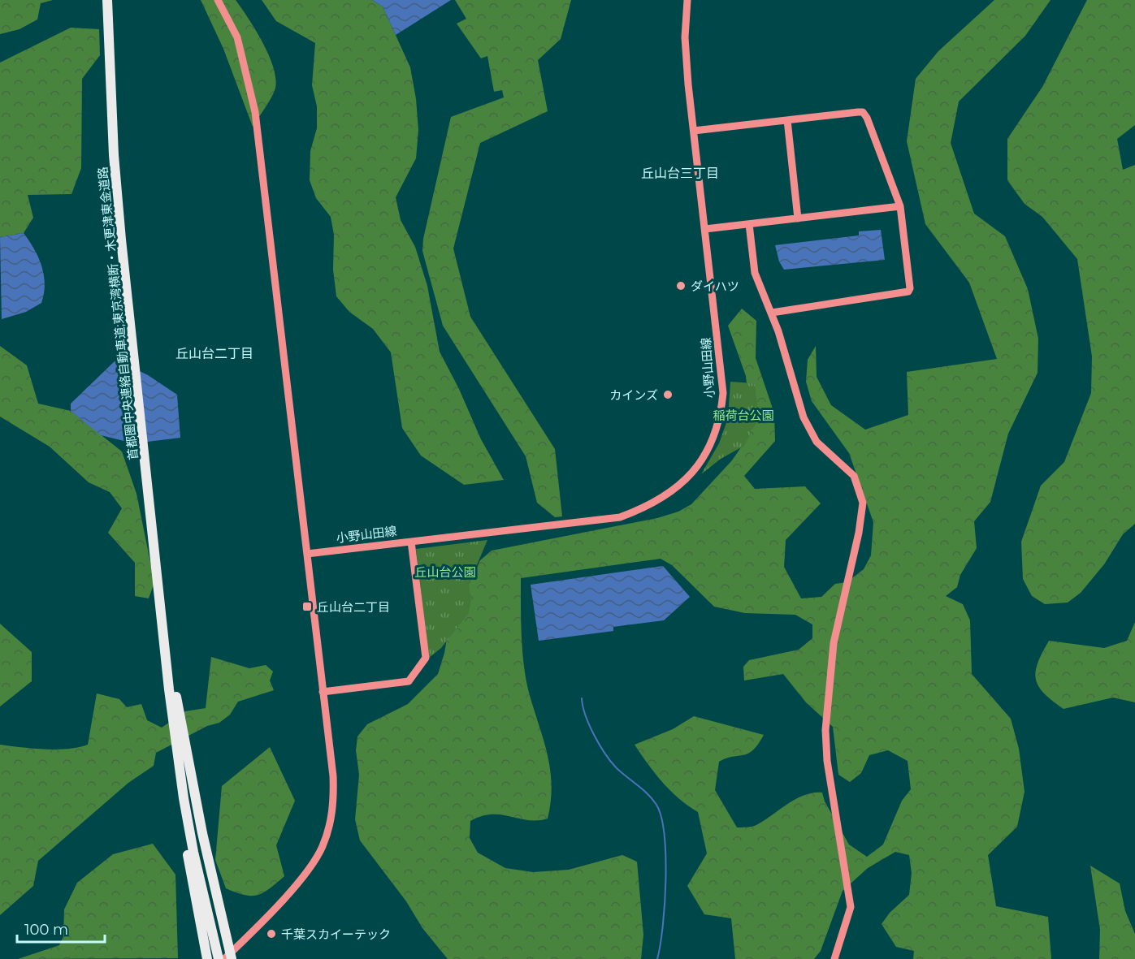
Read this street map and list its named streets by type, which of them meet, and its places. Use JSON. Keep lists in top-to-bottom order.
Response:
{
  "streets": {
    "highway": ["首都圏中央連絡自動車道;東京湾横断・木更津東金道路"],
    "street": ["小野山田線"]
  },
  "districts": ["丘山台三丁目", "丘山台二丁目"],
  "parks": ["稲荷台公園", "丘山台公園"],
  "places": {
    "other": ["ダイハツ", "カインズ", "千葉スカイーテック"],
    "transit": ["丘山台二丁目"]
  },
  "scale_bar": "100 m"
}
